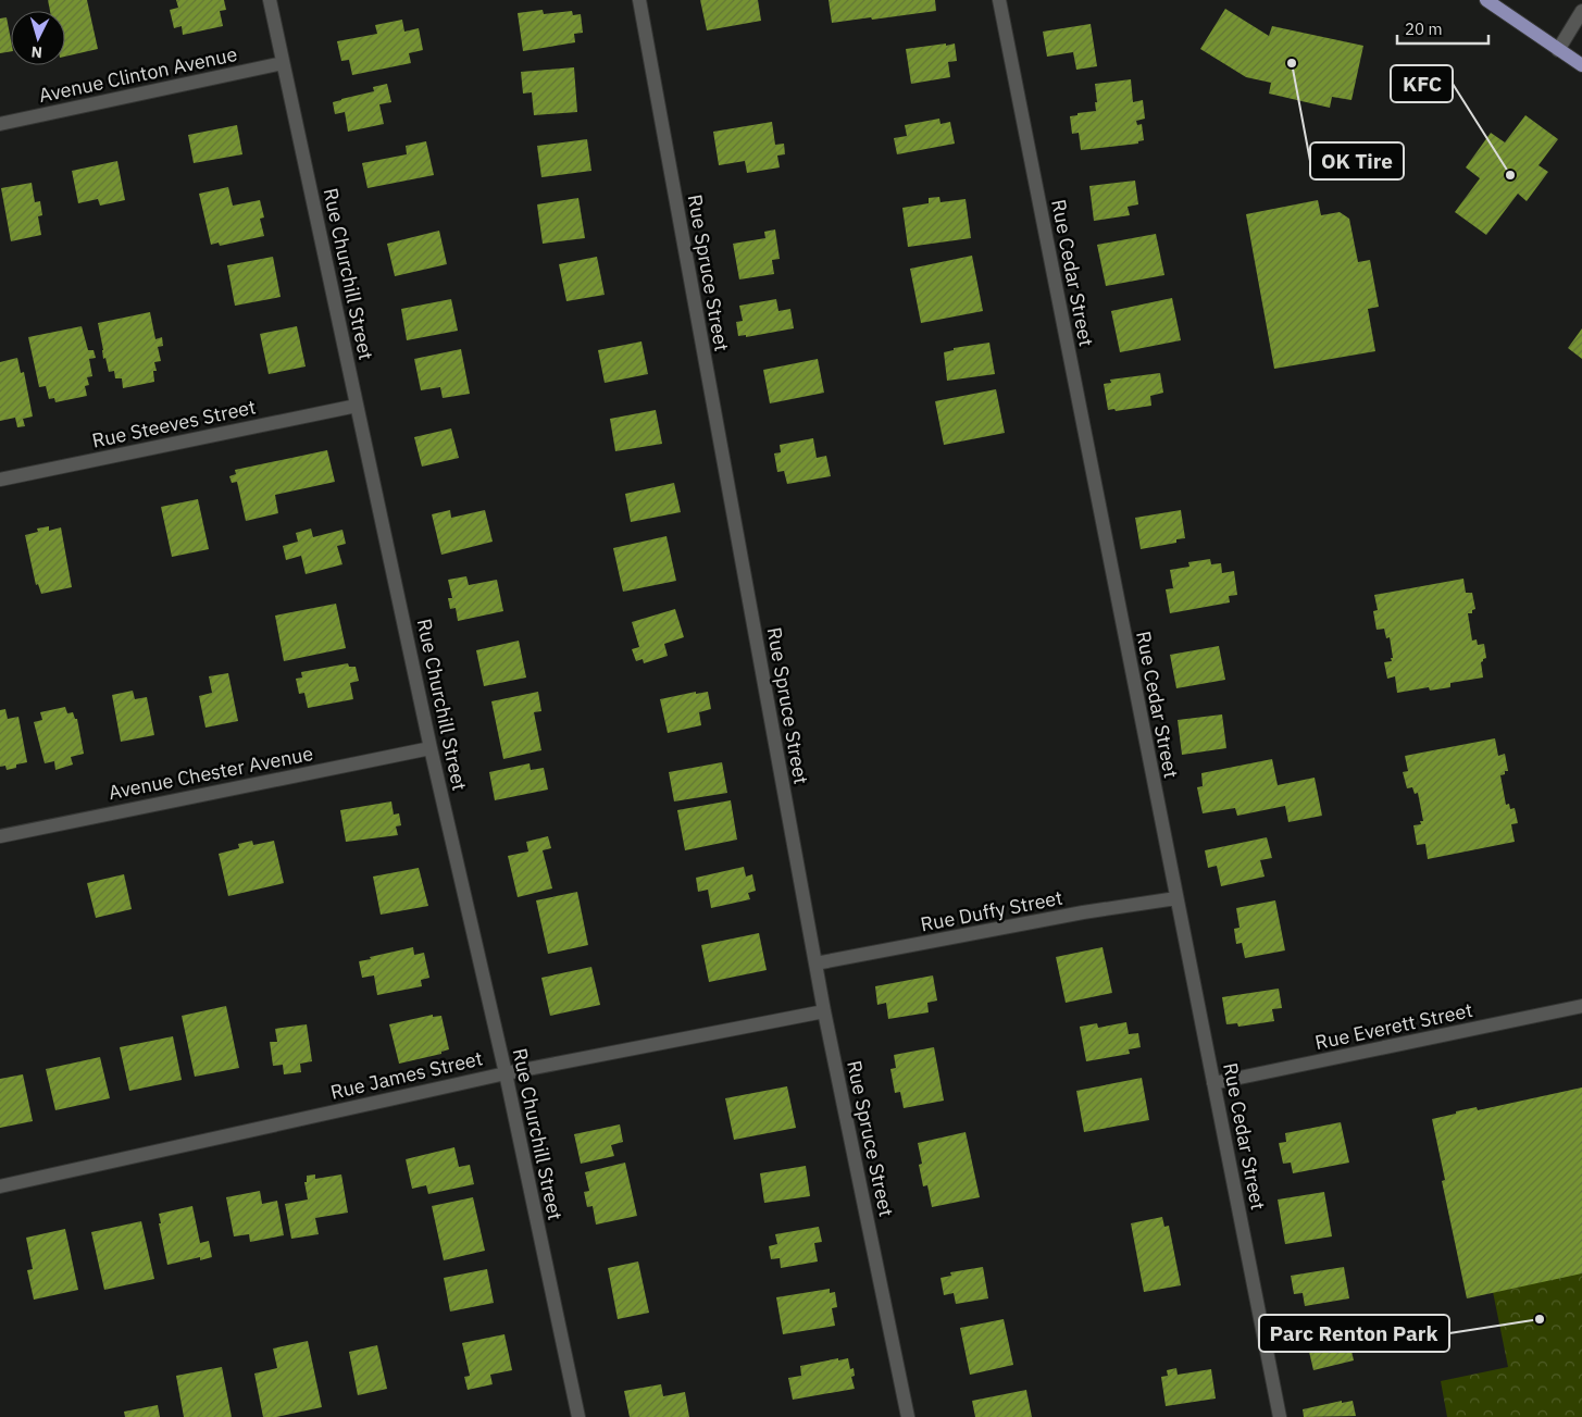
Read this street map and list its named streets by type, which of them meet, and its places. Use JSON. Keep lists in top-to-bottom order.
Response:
{
  "streets": {
    "street": [
      "Avenue Clinton Avenue",
      "Rue Spruce Street",
      "Rue Cedar Street",
      "Rue Churchill Street",
      "Rue Steeves Street",
      "Avenue Chester Avenue",
      "Rue Duffy Street",
      "Rue Everett Street",
      "Rue James Street"
    ]
  },
  "crossings": [
    ["Avenue Clinton Avenue", "Rue Churchill Street"],
    ["Rue Spruce Street", "Rue Duffy Street"],
    ["Rue Spruce Street", "Rue James Street"],
    ["Rue Cedar Street", "Rue Duffy Street"],
    ["Rue Cedar Street", "Rue Everett Street"],
    ["Rue Churchill Street", "Rue Steeves Street"],
    ["Rue Churchill Street", "Avenue Chester Avenue"],
    ["Rue Churchill Street", "Rue James Street"]
  ],
  "places": ["OK Tire", "KFC", "Parc Renton Park"],
  "scale_bar": "20 m",
  "north": "bottom"
}
